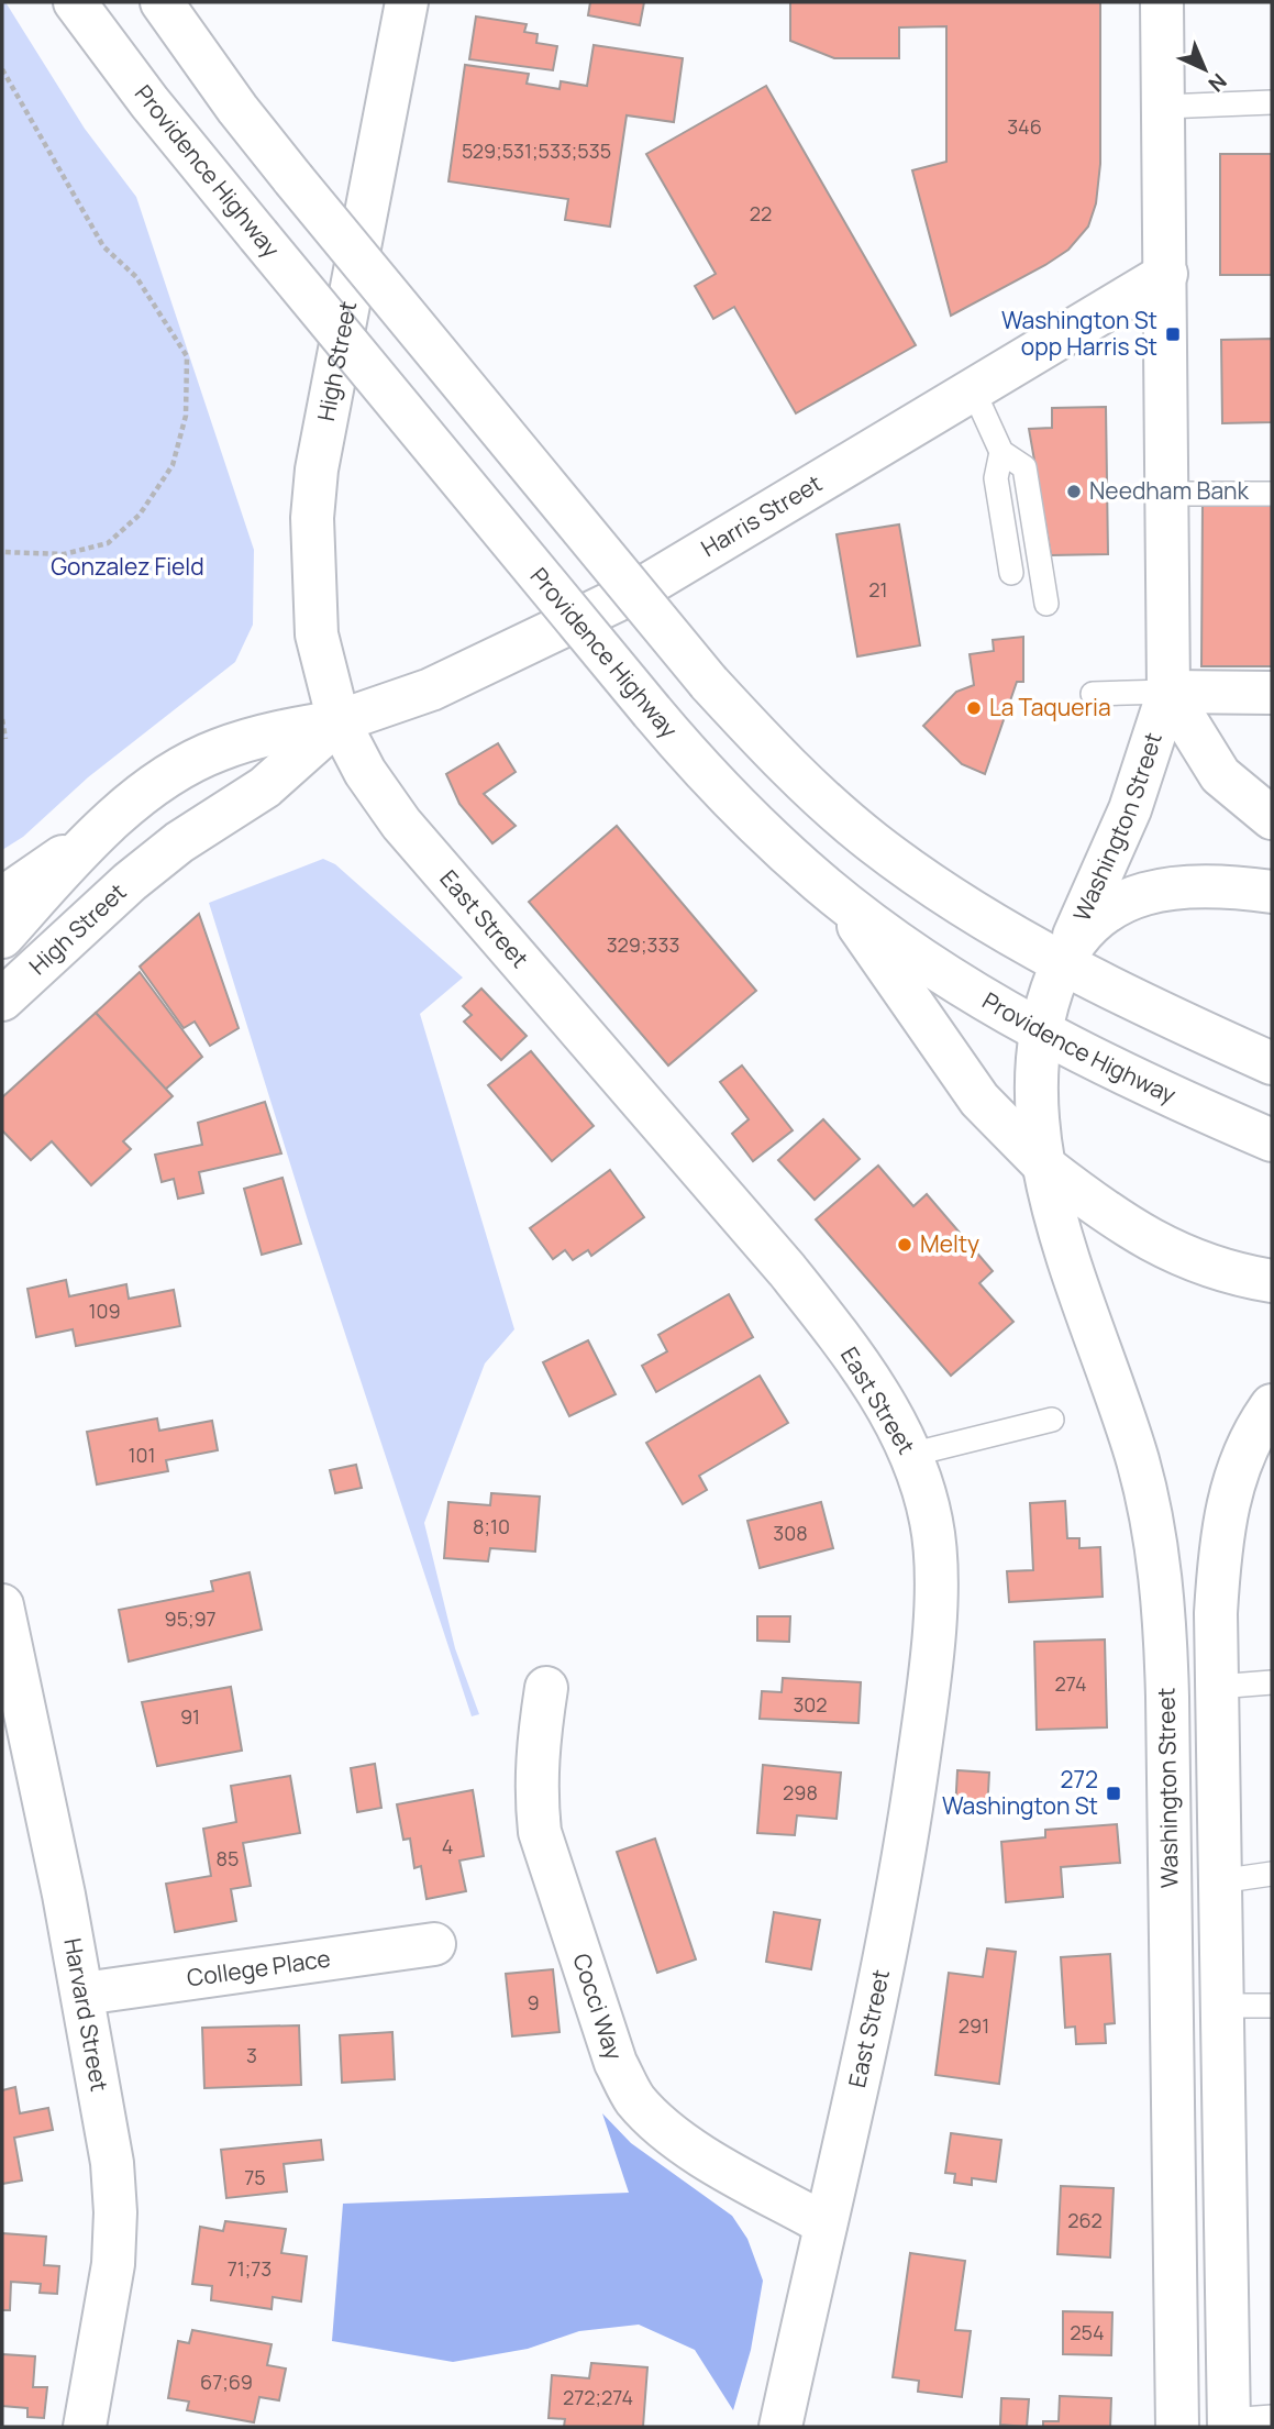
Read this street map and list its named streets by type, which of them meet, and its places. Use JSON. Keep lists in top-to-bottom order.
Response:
{
  "streets": {
    "main road": [
      "Providence Highway",
      "High Street",
      "Harris Street",
      "Washington Street",
      "East Street",
      "College Place",
      "Cocci Way",
      "Harvard Street"
    ]
  },
  "crossings": [
    ["Providence Highway", "Washington Street"],
    ["High Street", "Harris Street"],
    ["High Street", "East Street"],
    ["Harris Street", "Washington Street"],
    ["Harris Street", "East Street"],
    ["East Street", "Cocci Way"],
    ["College Place", "Harvard Street"]
  ],
  "parks": ["Gonzalez Field"],
  "places": {
    "transit": ["Washington St opp Harris St", "272 Washington St"],
    "other": ["Needham Bank", "La Taqueria", "Melty"]
  },
  "house_numbers": [
    "346",
    "529;531;533;535",
    "22",
    "21",
    "329;333",
    "109",
    "101",
    "8;10",
    "308",
    "95;97",
    "274",
    "302",
    "91",
    "298",
    "4",
    "85",
    "9",
    "291",
    "3",
    "75",
    "262",
    "71;73",
    "254",
    "67;69",
    "272;274"
  ],
  "north": "bottom right"
}
